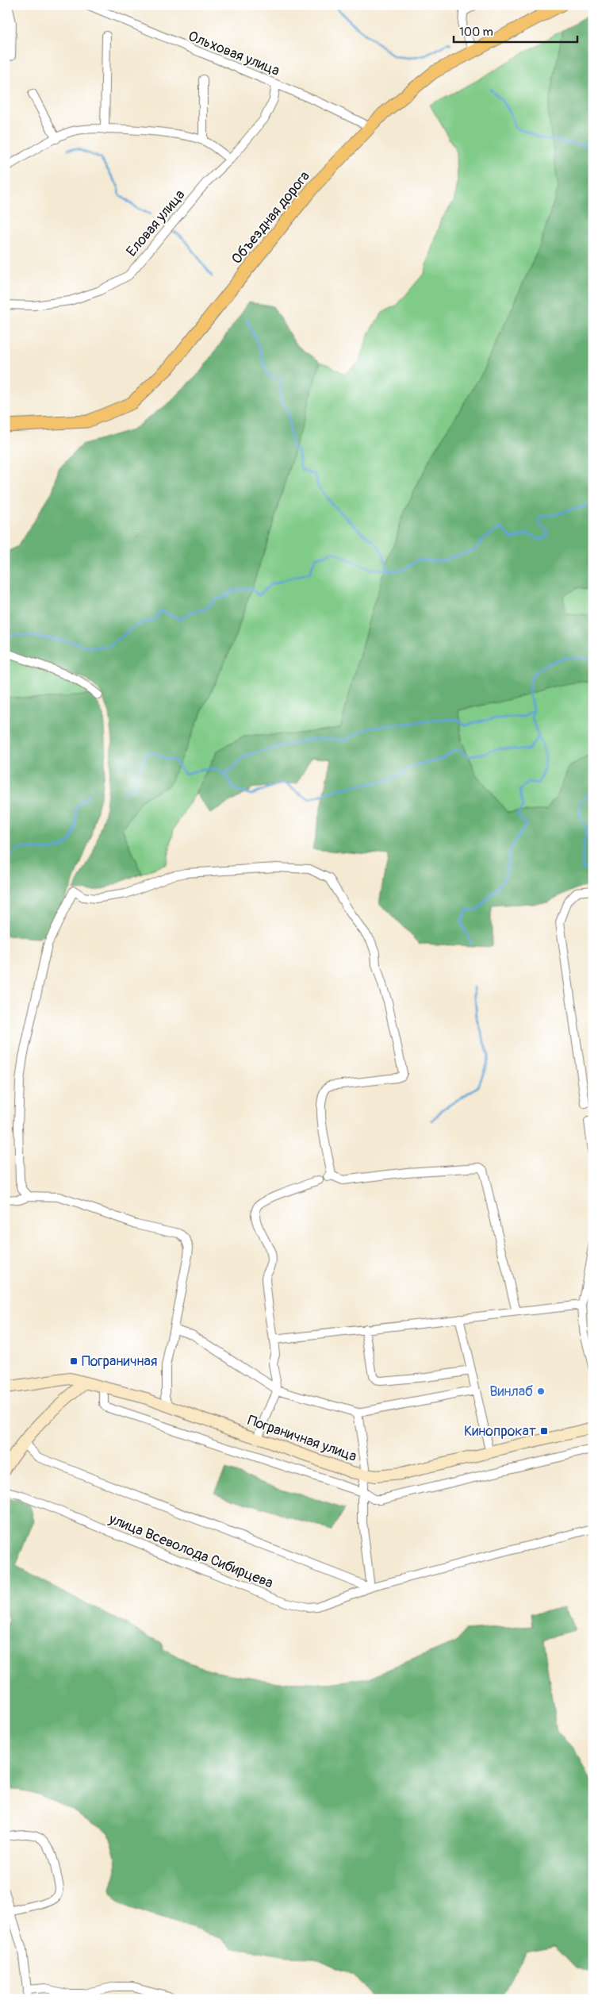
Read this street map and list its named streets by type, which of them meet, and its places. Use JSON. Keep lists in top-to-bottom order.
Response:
{
  "streets": {
    "main road": ["Объездная дорога", "Пограничная улица"],
    "street": ["Ольховая улица", "Еловая улица", "улица Всеволода Сибирцева"]
  },
  "crossings": [
    ["Ольховая улица", "Объездная дорога"],
    ["Ольховая улица", "Еловая улица"]
  ],
  "places": {
    "transit": ["Пограничная", "Кинопрокат"],
    "other": ["Винлаб"]
  },
  "scale_bar": "100 m"
}
